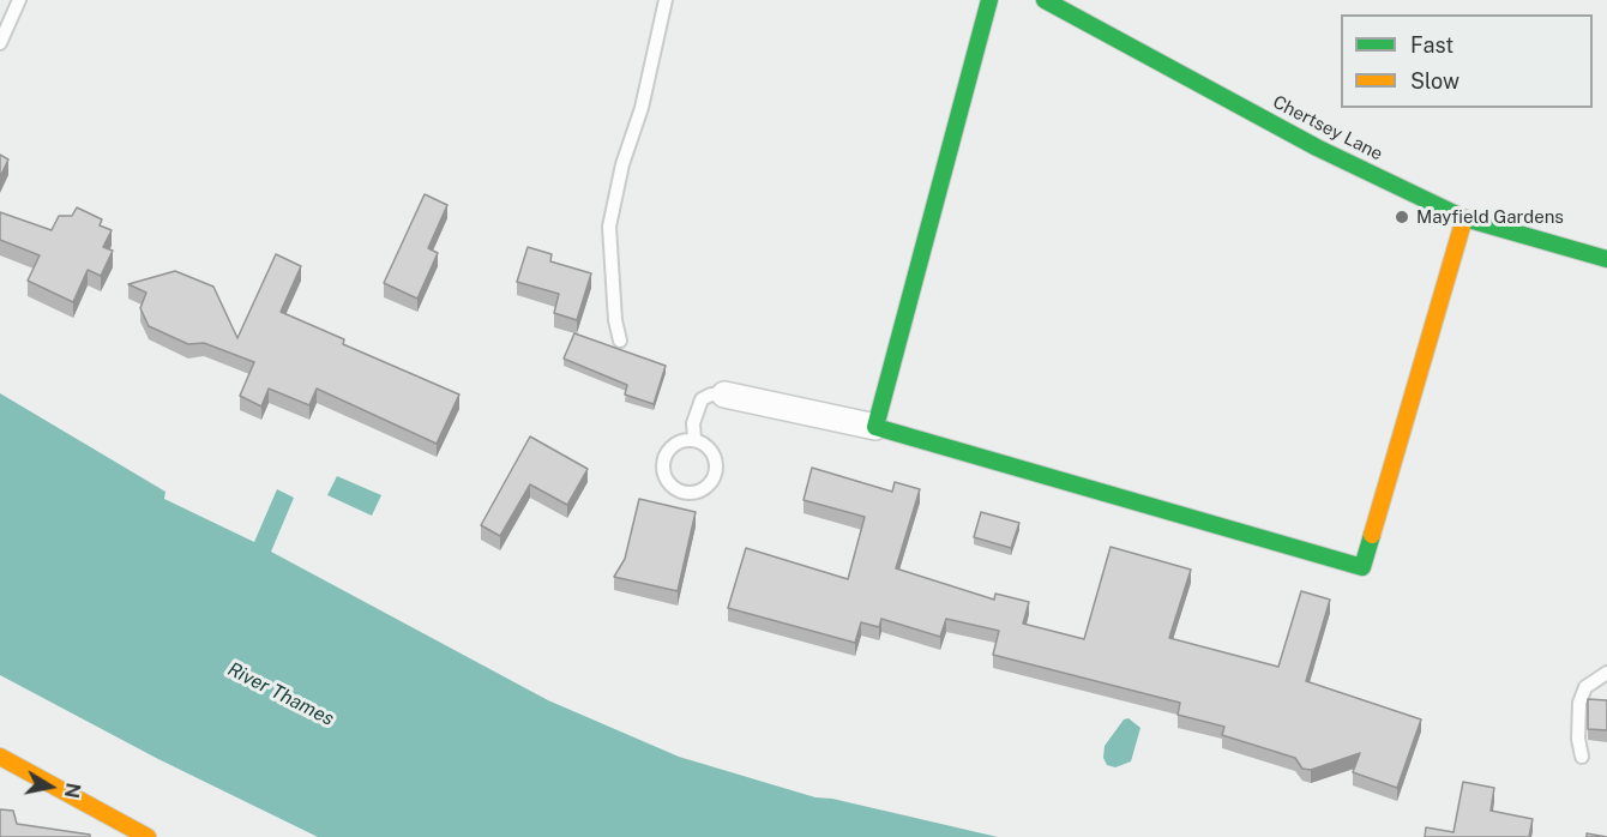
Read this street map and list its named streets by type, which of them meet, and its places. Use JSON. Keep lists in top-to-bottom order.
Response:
{
  "streets": {
    "street": ["Chertsey Lane"]
  },
  "water": ["River Thames"],
  "places": ["Mayfield Gardens"],
  "legend": ["Fast", "Slow"],
  "north": "right"
}
